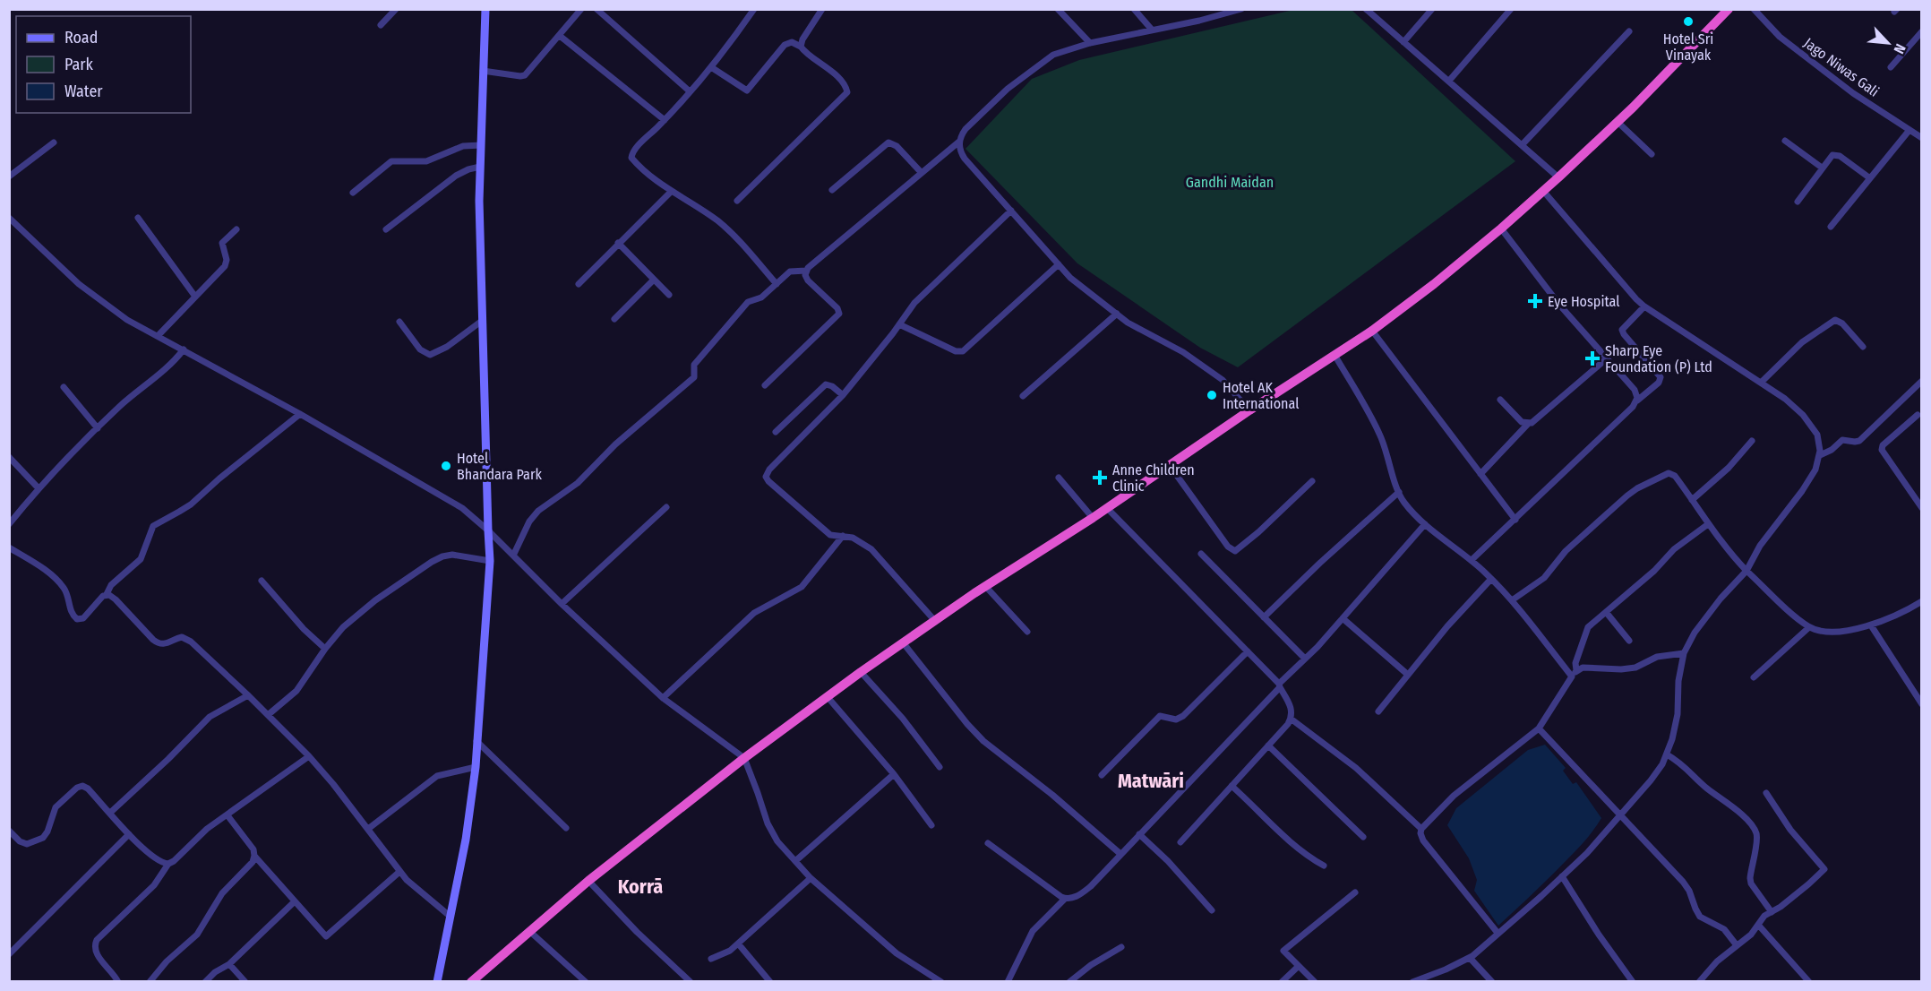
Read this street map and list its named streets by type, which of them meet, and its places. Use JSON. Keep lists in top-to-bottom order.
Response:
{
  "streets": {
    "street": ["Jago Niwas Gali"]
  },
  "districts": ["Matwāri", "Korrā"],
  "parks": ["Gandhi Maidan"],
  "places": {
    "other": ["Hotel Sri Vinayak", "Hotel AK International", "Hotel Bhandara Park"],
    "health": ["Eye Hospital", "Sharp Eye Foundation (P) Ltd", "Anne Children Clinic"]
  },
  "legend": ["Road", "Park", "Water"],
  "north": "bottom right"
}
